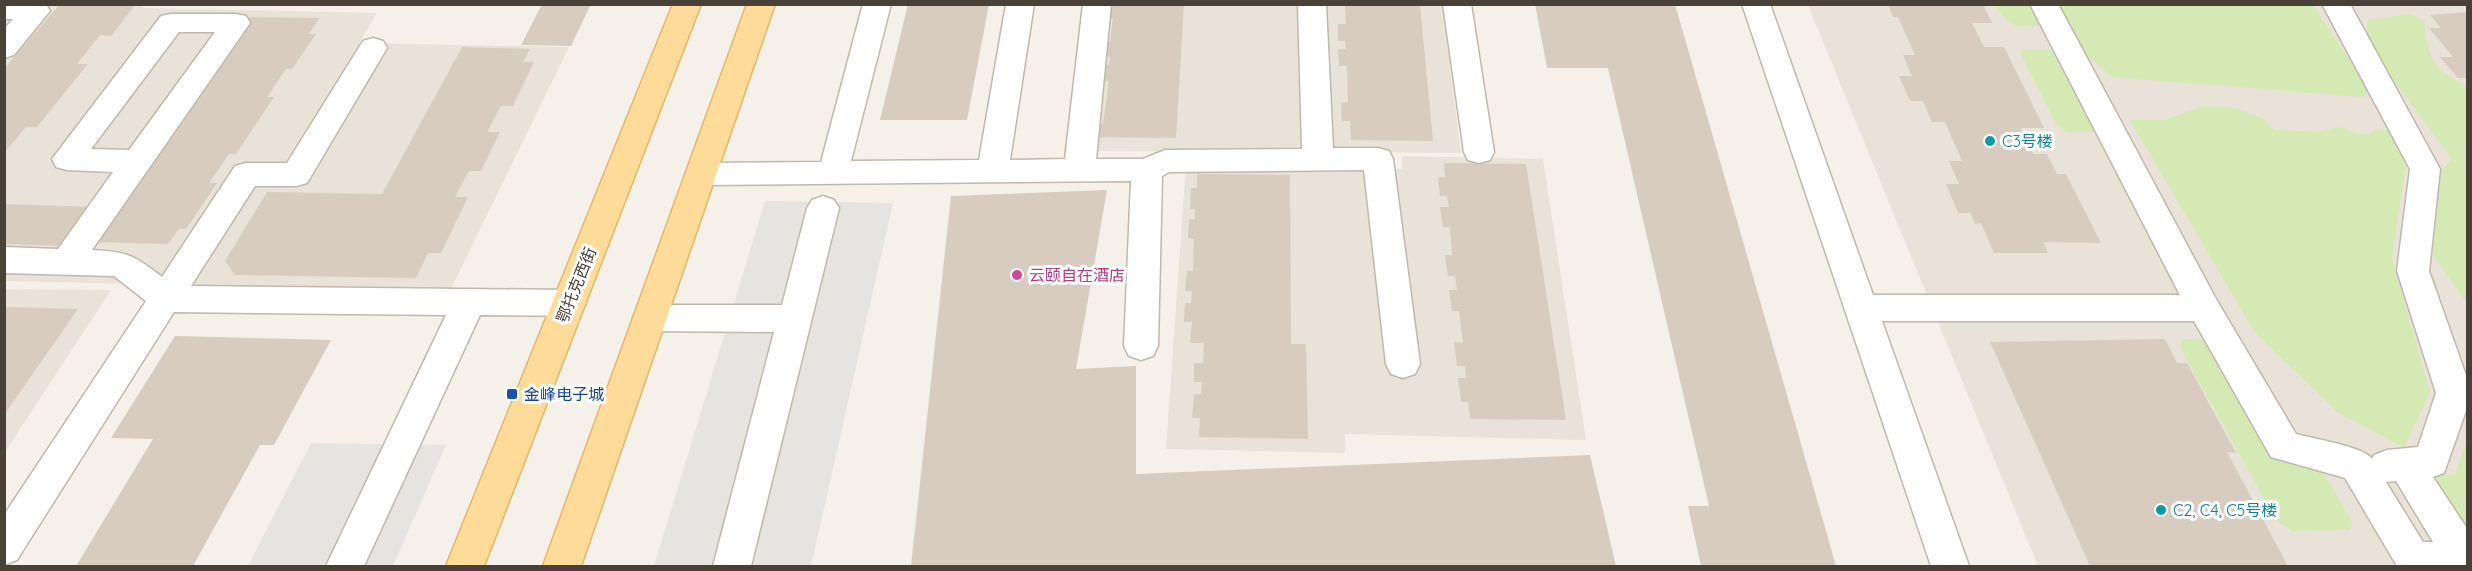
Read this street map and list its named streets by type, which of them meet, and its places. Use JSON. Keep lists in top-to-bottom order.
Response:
{
  "streets": {
    "main road": ["鄂托克西街"]
  },
  "places": {
    "other": ["C3号楼", "云颐自在酒店", "C2, C4, C5号楼"],
    "transit": ["金峰电子城"]
  }
}
